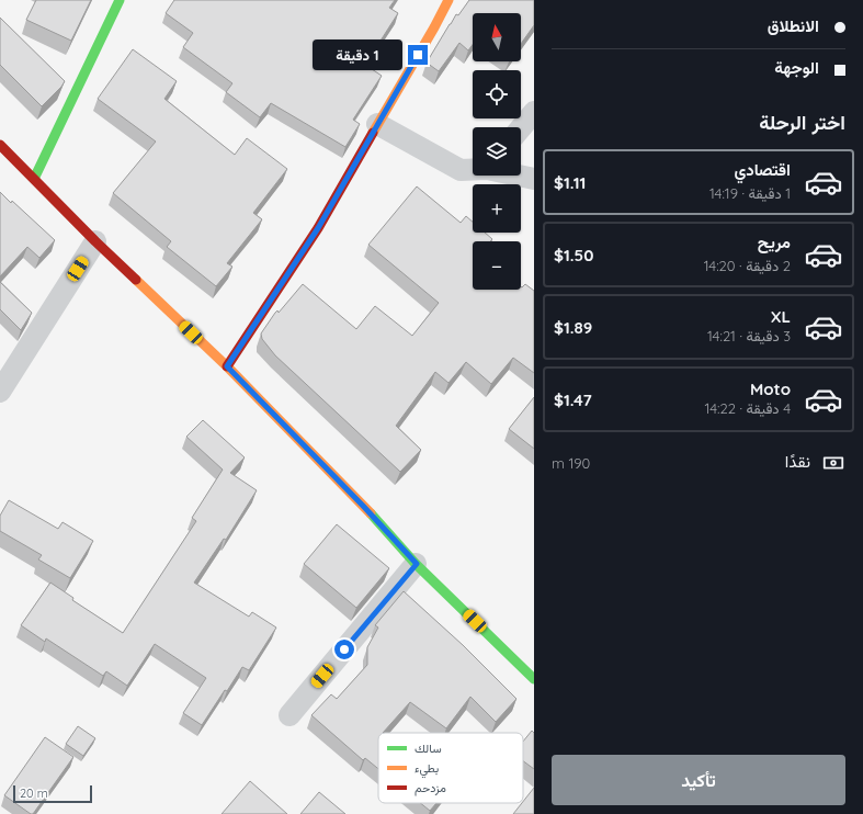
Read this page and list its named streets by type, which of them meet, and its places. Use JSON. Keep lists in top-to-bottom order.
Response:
{
  "legend": ["سالك", "بطيء", "مزدحم"],
  "scale_bar": "20 m",
  "north": "top",
  "page": {
    "banner": ["الانطلاق", "الوجهة"],
    "map_buttons": ["+", "−"],
    "bubble": "1 دقيقة",
    "heading": "اختر الرحلة",
    "list": [
      {
        "name": "اقتصادي",
        "note": "1 دقيقة · 14:19",
        "value": "$1.11"
      },
      {
        "name": "مريح",
        "note": "2 دقيقة · 14:20",
        "value": "$1.50"
      },
      {
        "name": "XL",
        "note": "3 دقيقة · 14:21",
        "value": "$1.89"
      },
      {
        "name": "Moto",
        "note": "4 دقيقة · 14:22",
        "value": "$1.47"
      }
    ],
    "pay": ["نقدًا", "190 m"],
    "buttons": "تأكيد",
    "scale": "20 m"
  }
}
